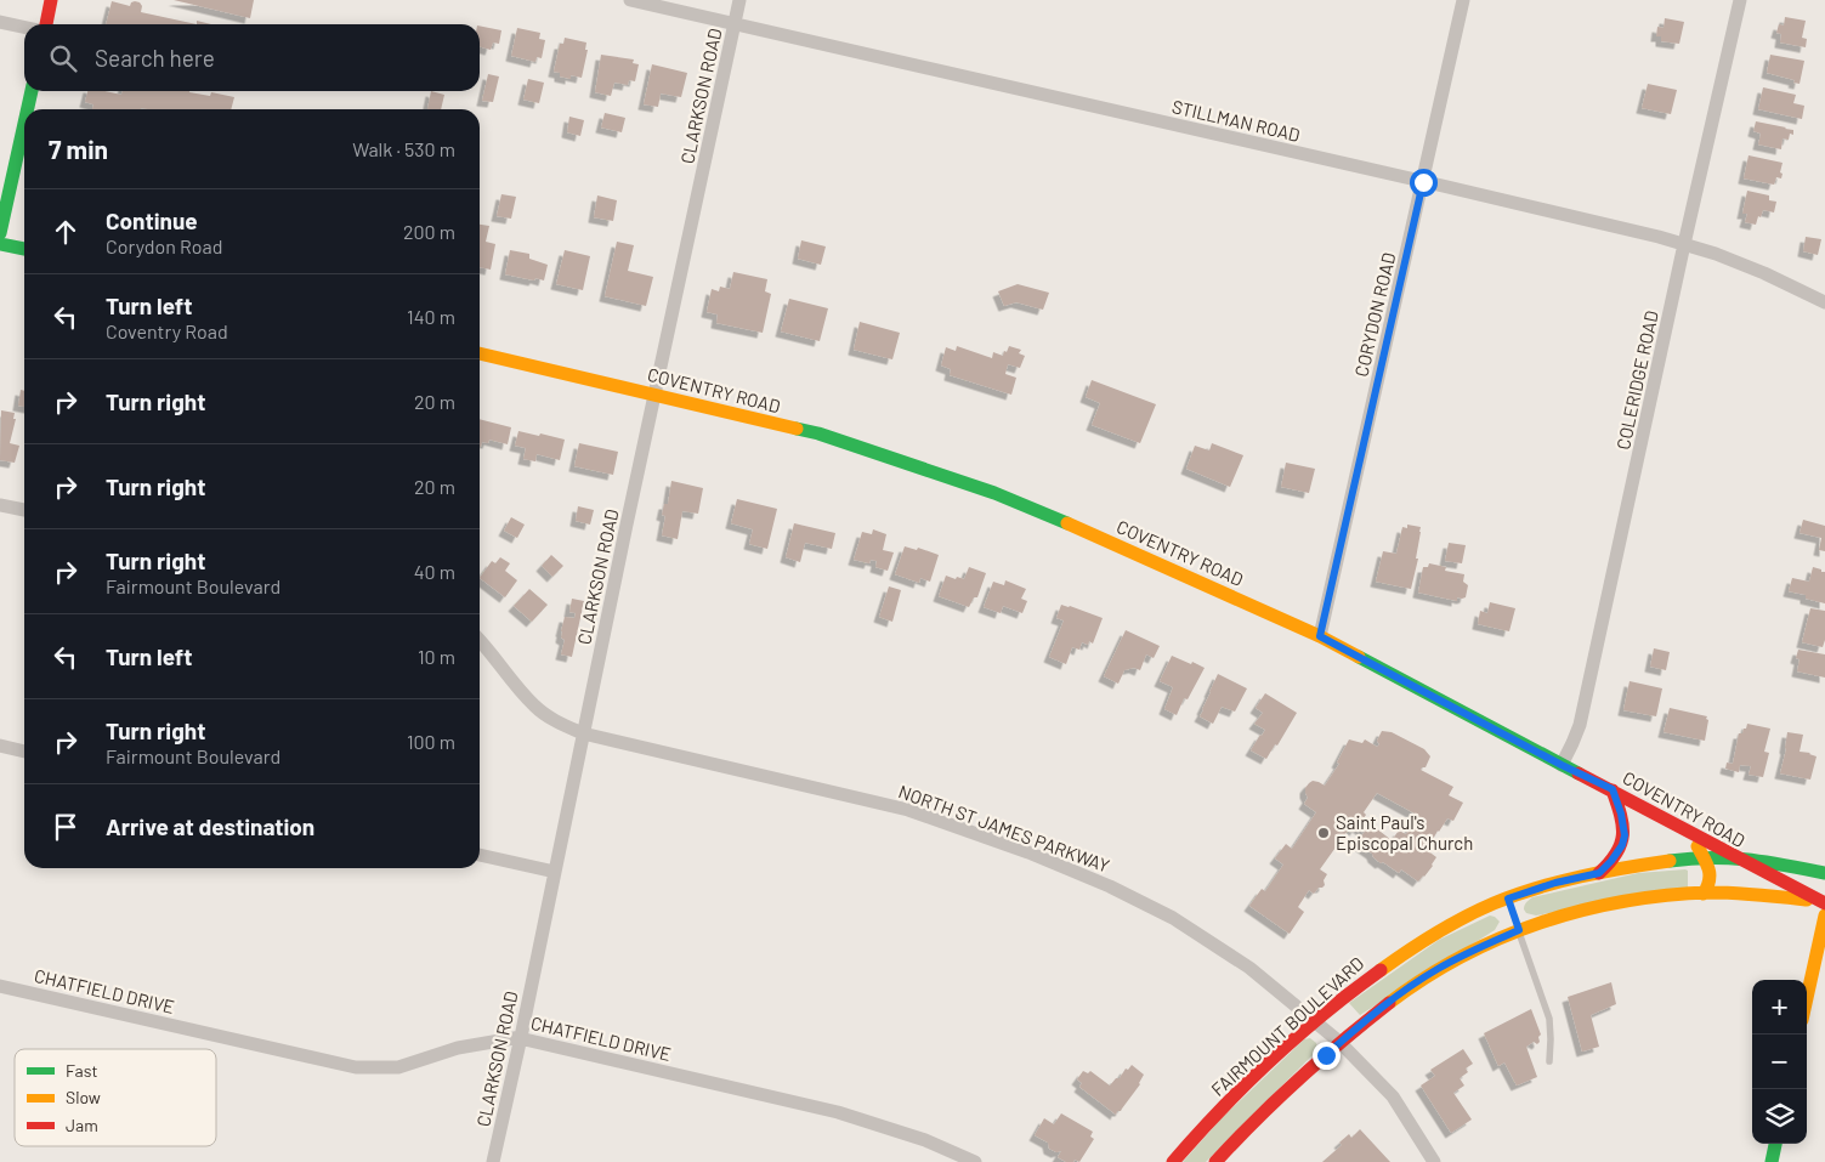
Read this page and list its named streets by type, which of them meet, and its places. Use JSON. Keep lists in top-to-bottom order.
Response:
{
  "streets": {
    "main road": ["COVENTRY ROAD", "FAIRMOUNT BOULEVARD"],
    "street": [
      "CLARKSON ROAD",
      "STILLMAN ROAD",
      "CORYDON ROAD",
      "COLERIDGE ROAD",
      "NORTH ST JAMES PARKWAY",
      "CHATFIELD DRIVE"
    ]
  },
  "crossings": [
    ["CLARKSON ROAD", "STILLMAN ROAD"],
    ["CLARKSON ROAD", "COVENTRY ROAD"],
    ["CLARKSON ROAD", "NORTH ST JAMES PARKWAY"],
    ["CLARKSON ROAD", "CHATFIELD DRIVE"],
    ["STILLMAN ROAD", "CORYDON ROAD"],
    ["STILLMAN ROAD", "COLERIDGE ROAD"],
    ["CORYDON ROAD", "COVENTRY ROAD"],
    ["COLERIDGE ROAD", "COVENTRY ROAD"],
    ["COVENTRY ROAD", "FAIRMOUNT BOULEVARD"],
    ["NORTH ST JAMES PARKWAY", "FAIRMOUNT BOULEVARD"]
  ],
  "places": ["Saint Paul's Episcopal Church"],
  "legend": ["Fast", "Slow", "Jam"],
  "page": {
    "search": "Search here",
    "heading": ["7 min", "Walk · 530 m"],
    "list": [
      ["Continue", "Corydon Road", "200 m"],
      ["Turn left", "Coventry Road", "140 m"],
      ["Turn right", "20 m"],
      ["Turn right", "20 m"],
      ["Turn right", "Fairmount Boulevard", "40 m"],
      ["Turn left", "10 m"],
      ["Turn right", "Fairmount Boulevard", "100 m"],
      "Arrive at destination"
    ],
    "map_buttons": ["+", "−"]
  }
}
